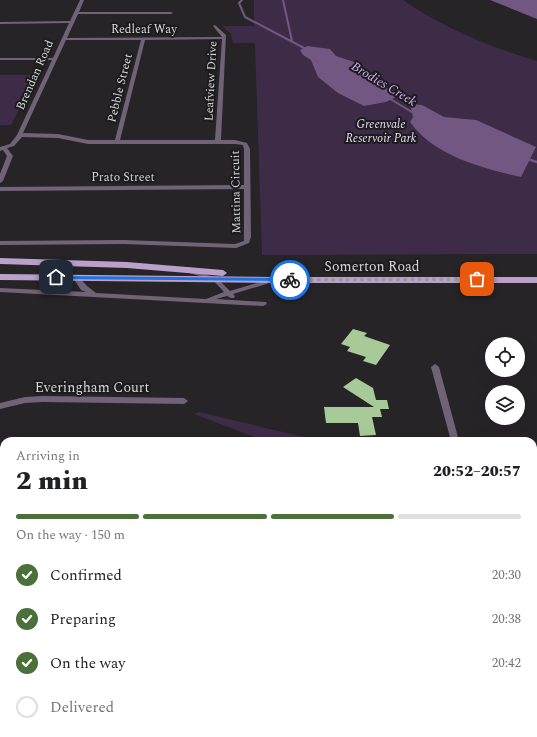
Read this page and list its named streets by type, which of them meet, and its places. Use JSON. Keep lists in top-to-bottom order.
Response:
{
  "streets": {
    "main road": ["Somerton Road"],
    "street": [
      "Redleaf Way",
      "Brendan Road",
      "Leafview Drive",
      "Pebble Street",
      "Prato Street",
      "Mattina Circuit",
      "Everingham Court"
    ]
  },
  "crossings": [
    ["Redleaf Way", "Brendan Road"],
    ["Redleaf Way", "Leafview Drive"],
    ["Redleaf Way", "Pebble Street"],
    ["Brendan Road", "Mattina Circuit"],
    ["Leafview Drive", "Mattina Circuit"],
    ["Pebble Street", "Mattina Circuit"],
    ["Prato Street", "Mattina Circuit"]
  ],
  "water": ["Brodies Creek"],
  "parks": ["Greenvale Reservoir Park"],
  "page": {
    "heading": ["2 min", "Arriving in", "20:52–20:57"],
    "bar": "On the way · 150 m",
    "list": [
      ["Confirmed", "20:30"],
      ["Preparing", "20:38"],
      ["On the way", "20:42"],
      "Delivered"
    ]
  }
}
